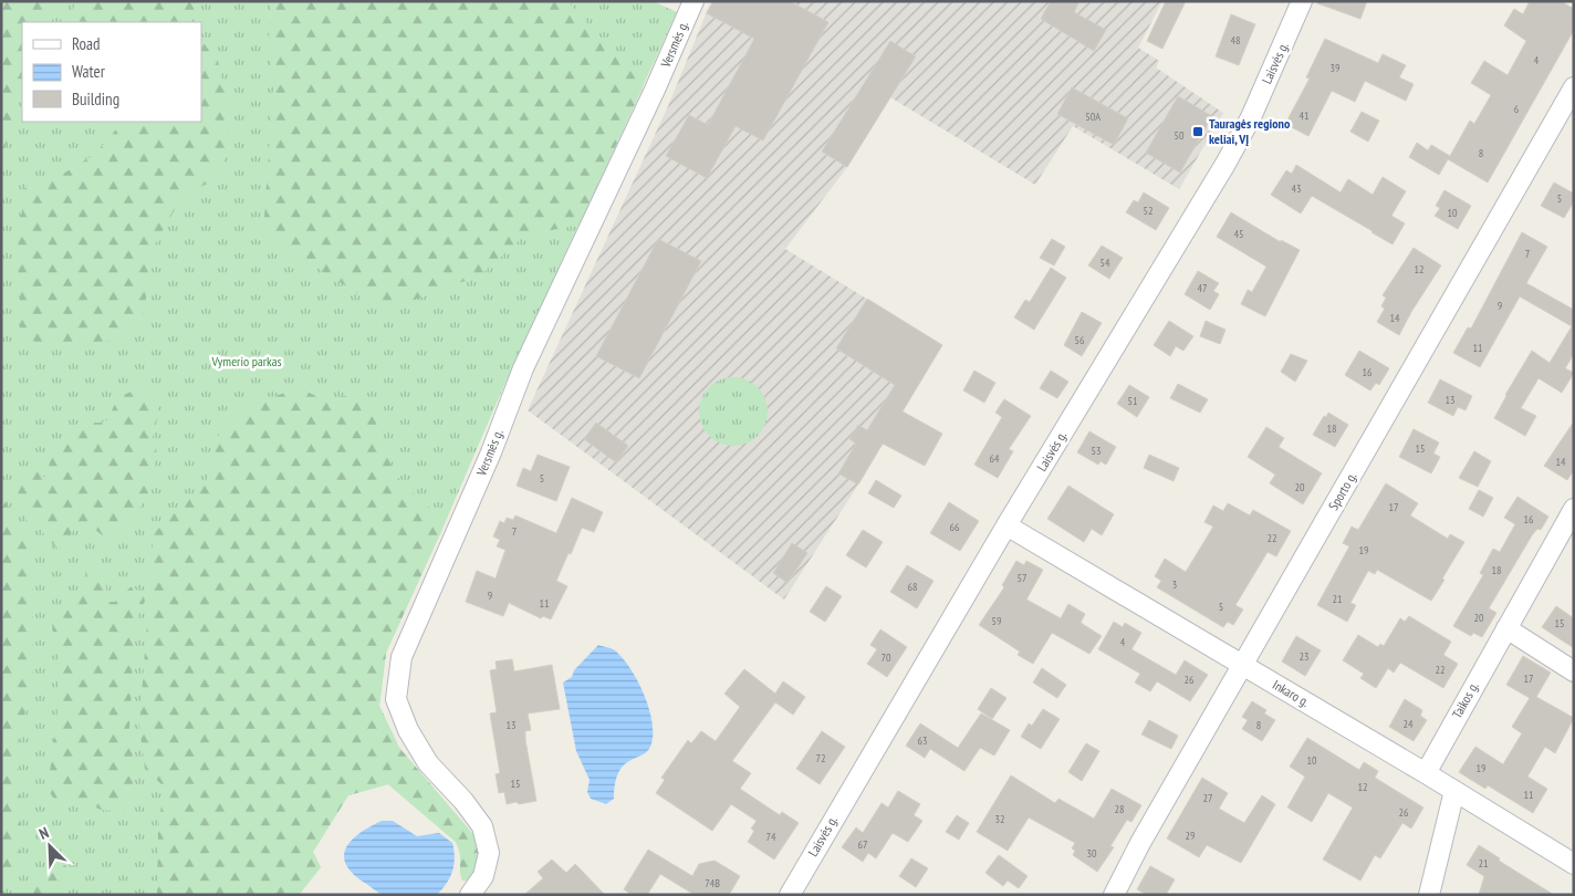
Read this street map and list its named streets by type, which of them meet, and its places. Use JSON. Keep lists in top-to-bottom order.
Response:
{
  "streets": {
    "street": [
      "Versmės g.",
      "Laisvės g.",
      "Sporto g.",
      "Inkaro g.",
      "Taikos g."
    ]
  },
  "crossings": [
    ["Laisvės g.", "Inkaro g."],
    ["Sporto g.", "Inkaro g."],
    ["Inkaro g.", "Taikos g."]
  ],
  "parks": ["Vymerio parkas"],
  "places": {
    "transit": ["Tauragės regiono keliai, VĮ"]
  },
  "house_numbers": [
    "48",
    "4",
    "39",
    "6",
    "41",
    "50A",
    "50",
    "8",
    "43",
    "5",
    "52",
    "10",
    "45",
    "7",
    "54",
    "12",
    "47",
    "9",
    "14",
    "56",
    "11",
    "16",
    "13",
    "51",
    "18",
    "15",
    "53",
    "64",
    "14",
    "5",
    "20",
    "17",
    "16",
    "66",
    "7",
    "22",
    "19",
    "18",
    "57",
    "3",
    "68",
    "9",
    "21",
    "11",
    "5",
    "20",
    "59",
    "15",
    "4",
    "23",
    "70",
    "22",
    "17",
    "26",
    "24",
    "13",
    "8",
    "63",
    "72",
    "10",
    "19",
    "15",
    "12",
    "11",
    "27",
    "28",
    "26",
    "32",
    "29",
    "74",
    "67",
    "30",
    "21",
    "74B"
  ],
  "legend": ["Road", "Water", "Building"],
  "north": "top left"
}
